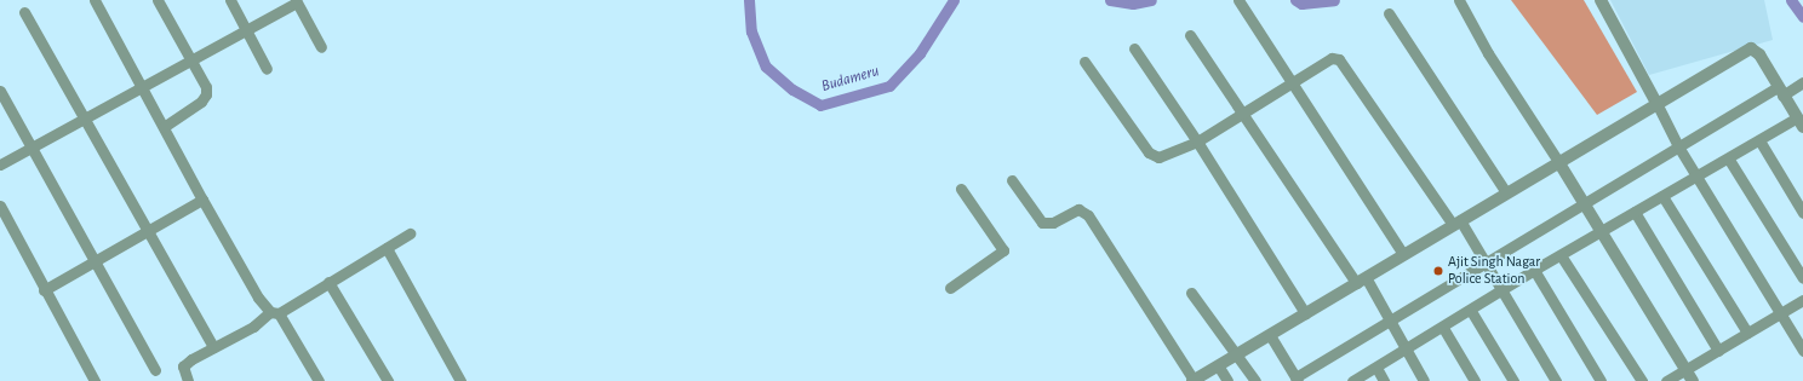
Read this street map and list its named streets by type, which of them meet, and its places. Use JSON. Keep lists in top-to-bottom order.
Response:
{
  "water": ["Budameru"],
  "places": ["Ajit Singh Nagar Police Station"]
}
